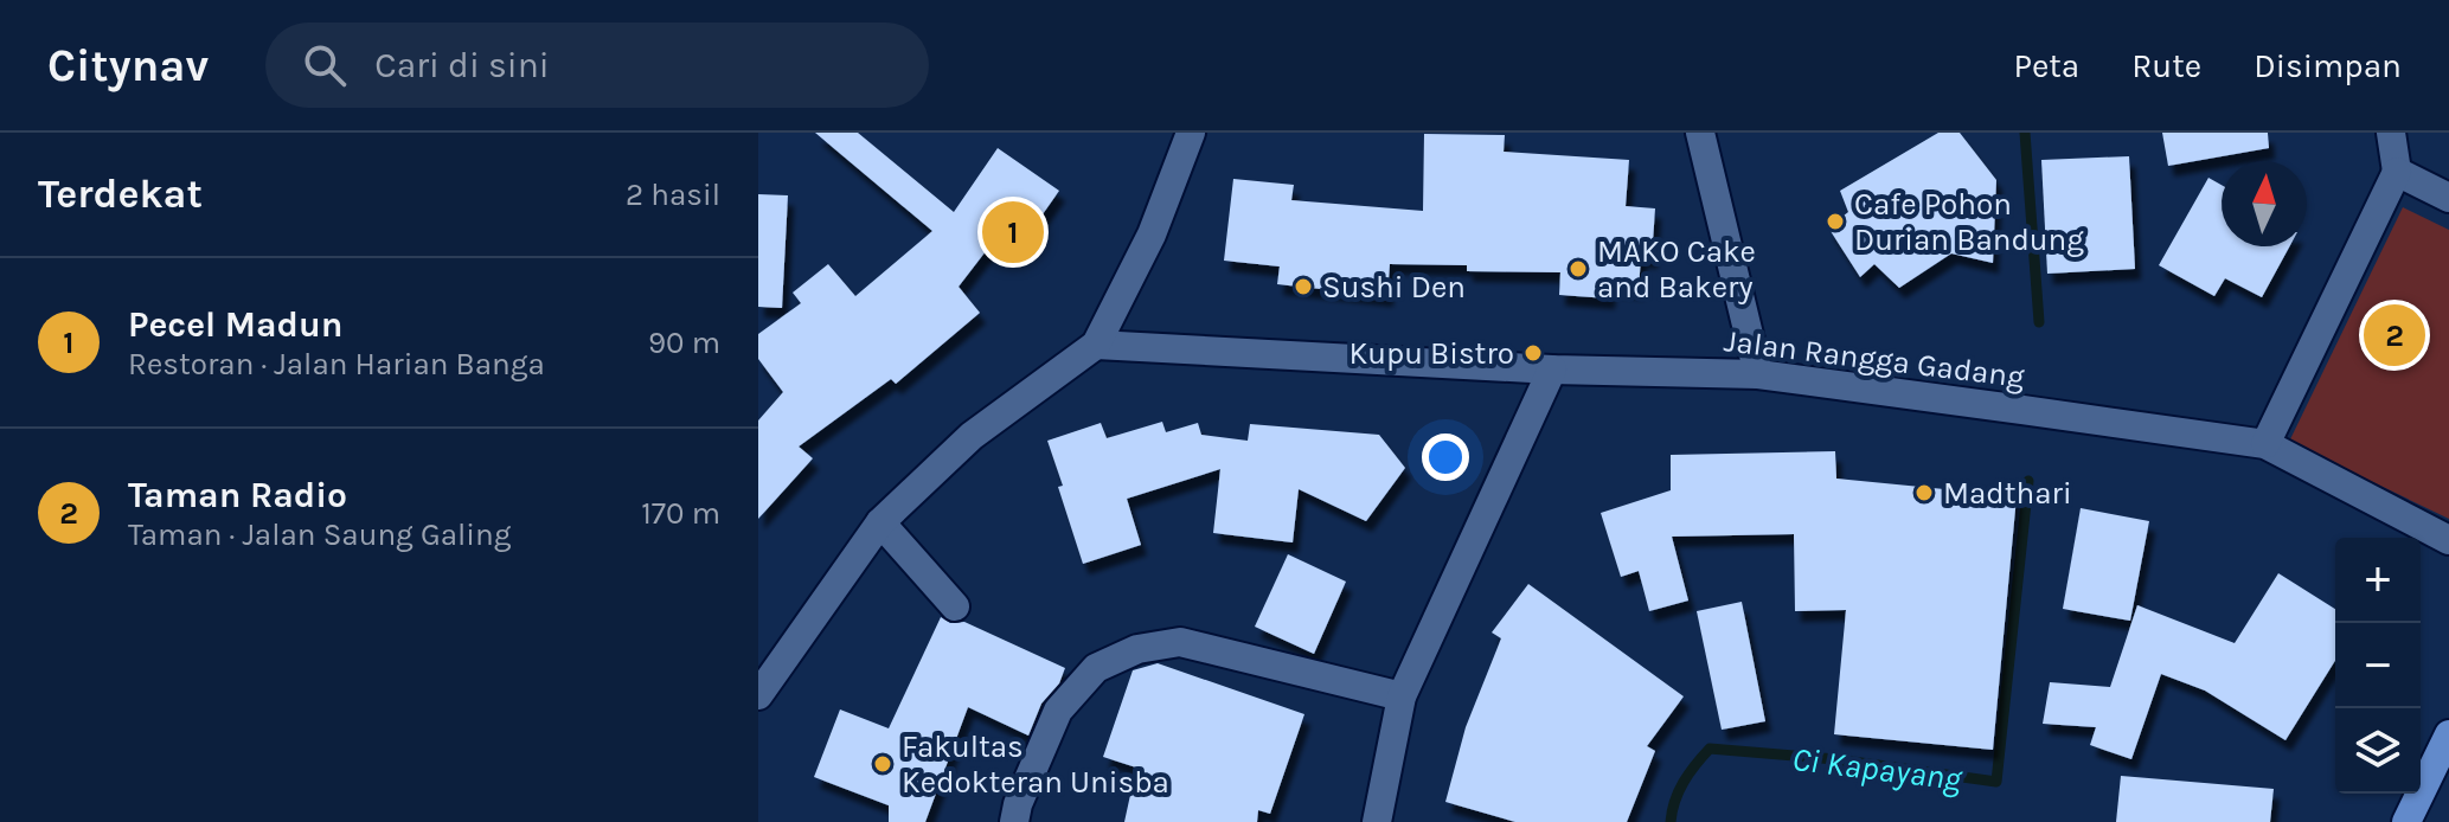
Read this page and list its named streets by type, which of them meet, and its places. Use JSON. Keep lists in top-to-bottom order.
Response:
{
  "streets": {
    "street": ["Jalan Rangga Gadang"]
  },
  "water": ["Ci Kapayang"],
  "places": [
    "Cafe Pohon Durian Bandung",
    "MAKO Cake and Bakery",
    "Sushi Den",
    "Kupu Bistro",
    "Madthari",
    "Fakultas Kedokteran Unisba"
  ],
  "north": "top",
  "page": {
    "header": "Citynav",
    "search": "Cari di sini",
    "nav": ["Peta", "Rute", "Disimpan"],
    "heading": ["Terdekat", "2 hasil"],
    "pins": ["1", "2"],
    "list": [
      {
        "mark": "1",
        "name": "Pecel Madun",
        "note": "Restoran · Jalan Harian Banga",
        "value": "90 m"
      },
      {
        "mark": "2",
        "name": "Taman Radio",
        "note": "Taman · Jalan Saung Galing",
        "value": "170 m"
      }
    ],
    "map_buttons": ["+", "−"]
  }
}
